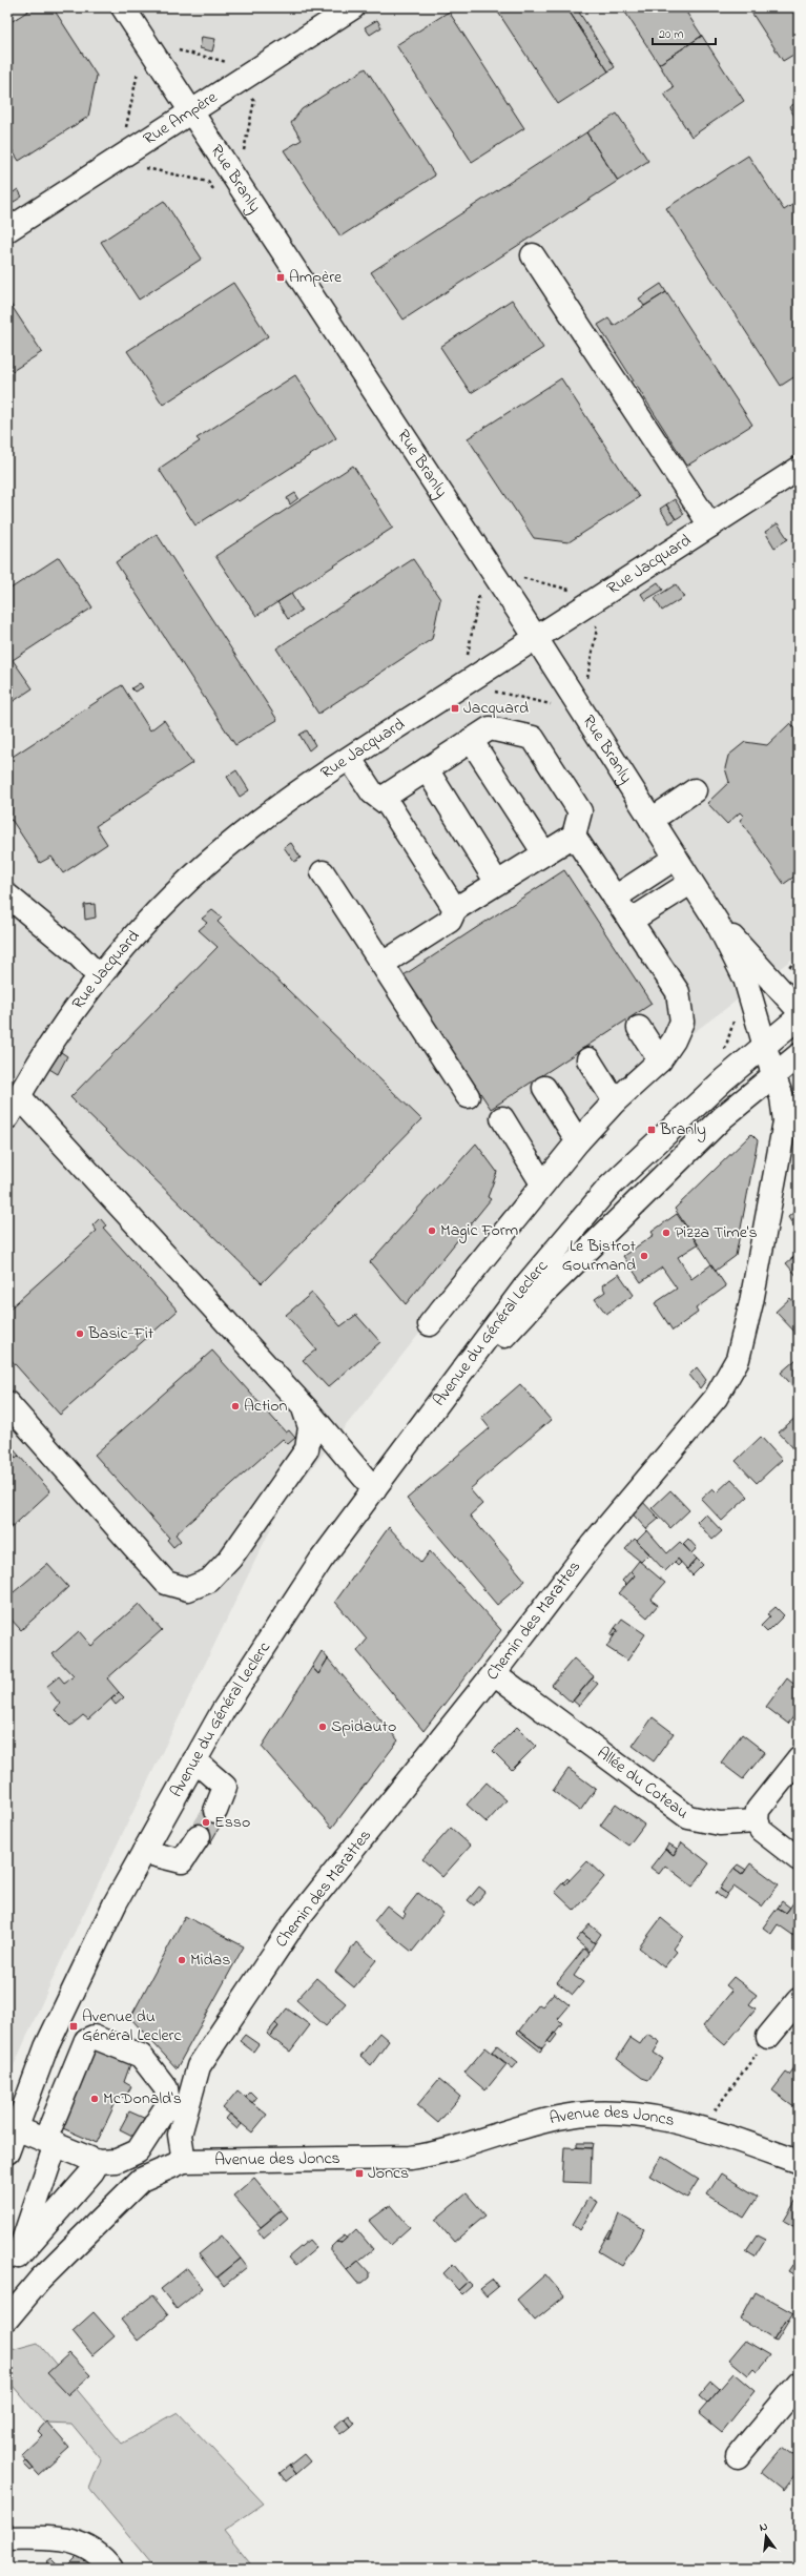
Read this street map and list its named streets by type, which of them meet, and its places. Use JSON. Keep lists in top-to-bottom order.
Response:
{
  "streets": {
    "street": [
      "Rue Ampère",
      "Rue Branly",
      "Rue Jacquard",
      "Avenue du Général Leclerc",
      "Chemin des Marattes",
      "Allée du Coteau",
      "Avenue des Joncs"
    ]
  },
  "crossings": [
    ["Rue Ampère", "Rue Branly"],
    ["Rue Branly", "Rue Jacquard"],
    ["Rue Branly", "Avenue du Général Leclerc"],
    ["Rue Branly", "Chemin des Marattes"],
    ["Avenue du Général Leclerc", "Chemin des Marattes"],
    ["Chemin des Marattes", "Allée du Coteau"],
    ["Chemin des Marattes", "Avenue des Joncs"]
  ],
  "places": {
    "transit": [
      "Ampère",
      "Jacquard",
      "Branly",
      "Avenue du Général Leclerc",
      "Joncs"
    ],
    "other": [
      "Magic Form",
      "Pizza Time's",
      "Le Bistrot Gourmand",
      "Basic-Fit",
      "Action",
      "Spidauto",
      "Esso",
      "Midas",
      "McDonald's"
    ]
  },
  "scale_bar": "20 m",
  "north": "top"
}
